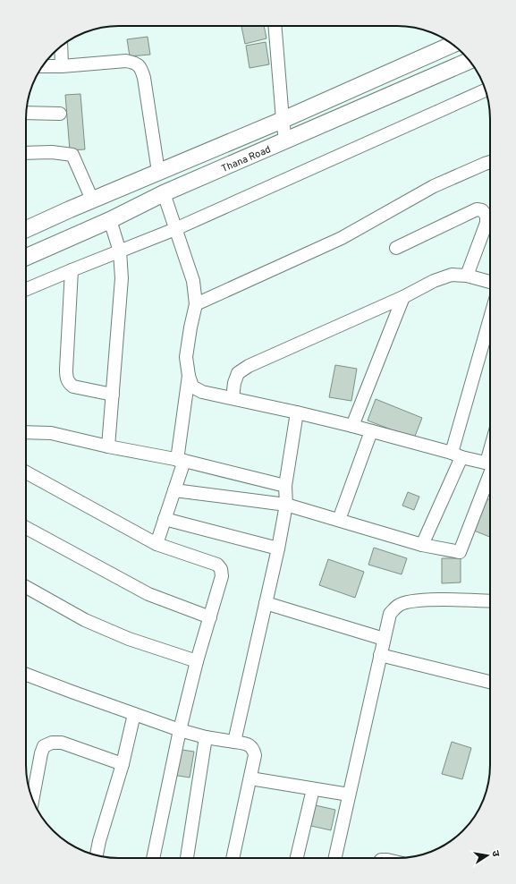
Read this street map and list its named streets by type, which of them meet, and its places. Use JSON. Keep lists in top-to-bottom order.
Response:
{
  "streets": {
    "street": ["Thana Road"]
  },
  "north": "right"
}
